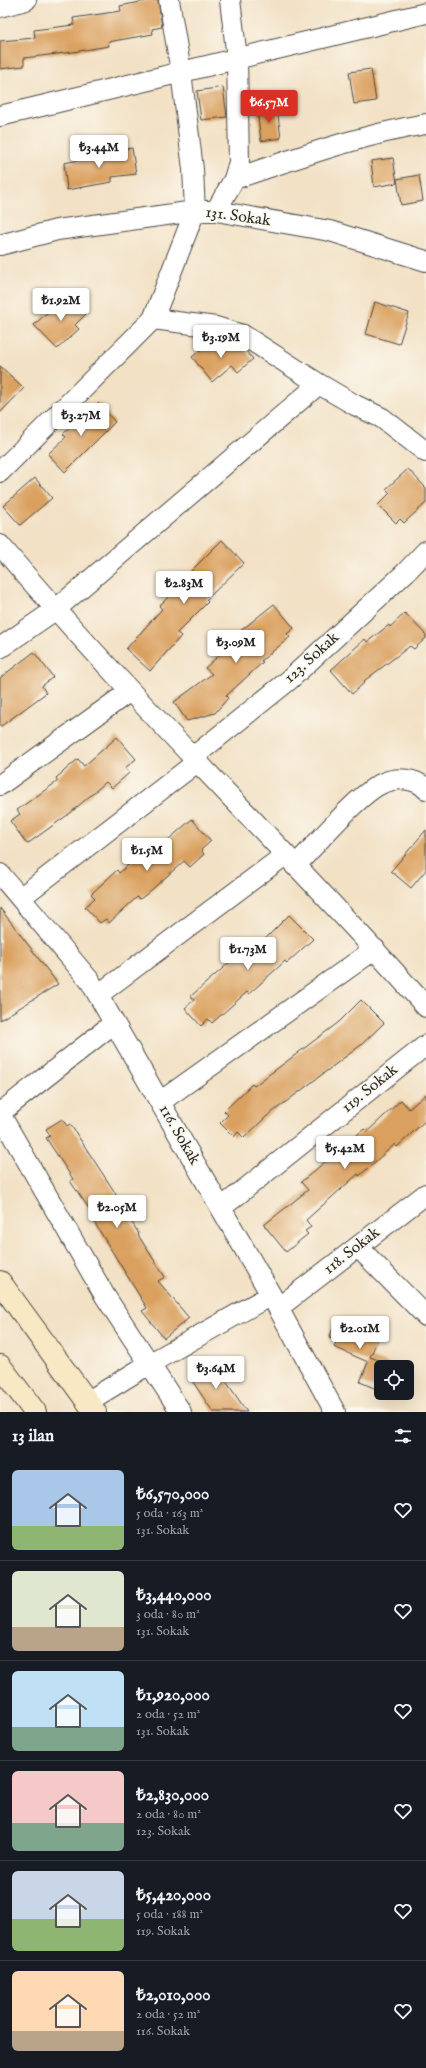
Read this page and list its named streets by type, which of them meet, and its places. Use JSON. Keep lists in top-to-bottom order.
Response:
{
  "streets": {
    "street": [
      "131. Sokak",
      "123. Sokak",
      "119. Sokak",
      "116. Sokak",
      "118. Sokak"
    ]
  },
  "crossings": [
    ["123. Sokak", "116. Sokak"],
    ["119. Sokak", "116. Sokak"],
    ["116. Sokak", "118. Sokak"]
  ],
  "page": {
    "price": [
      "₺6.57M",
      "₺3.44M",
      "₺1.92M",
      "₺3.19M",
      "₺3.27M",
      "₺2.83M",
      "₺3.09M",
      "₺1.5M",
      "₺1.73M",
      "₺5.42M",
      "₺2.05M",
      "₺2.01M",
      "₺3.64M"
    ],
    "heading": "13 ilan",
    "list": [
      {
        "name": "₺6,570,000",
        "note": "5 oda · 163 m² · 131. Sokak"
      },
      {
        "name": "₺3,440,000",
        "note": "3 oda · 80 m² · 131. Sokak"
      },
      {
        "name": "₺1,920,000",
        "note": "2 oda · 52 m² · 131. Sokak"
      },
      {
        "name": "₺2,830,000",
        "note": "2 oda · 80 m² · 123. Sokak"
      },
      {
        "name": "₺5,420,000",
        "note": "5 oda · 188 m² · 119. Sokak"
      },
      {
        "name": "₺2,010,000",
        "note": "2 oda · 52 m² · 116. Sokak"
      }
    ]
  }
}
